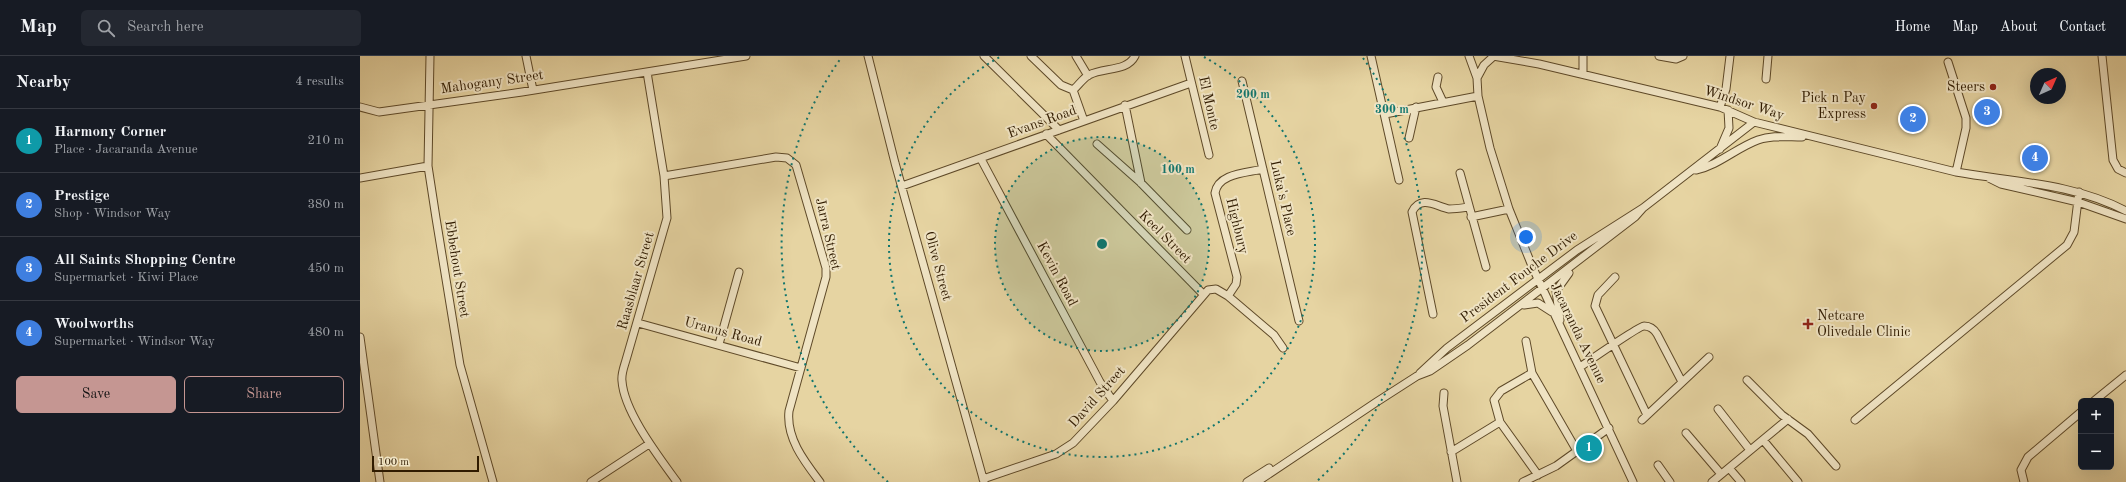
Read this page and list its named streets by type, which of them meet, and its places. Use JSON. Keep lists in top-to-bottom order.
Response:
{
  "streets": {
    "street": [
      "Mahogany Street",
      "El Monte",
      "Windsor Way",
      "Evans Road",
      "Luka's Place",
      "Highbury",
      "Jarra Street",
      "Keel Street",
      "Olive Street",
      "Ebbehout Street",
      "Kevin Road",
      "President Fouche Drive",
      "Raasblaar Street",
      "Uranus Road",
      "Jacaranda Avenue",
      "David Street"
    ]
  },
  "crossings": [
    ["Mahogany Street", "Ebbehout Street"],
    ["Mahogany Street", "Raasblaar Street"],
    ["El Monte", "Evans Road"],
    ["Windsor Way", "President Fouche Drive"],
    ["Evans Road", "Keel Street"],
    ["Evans Road", "Olive Street"],
    ["Evans Road", "Kevin Road"],
    ["Luka's Place", "Highbury"],
    ["Jarra Street", "Raasblaar Street"],
    ["Jarra Street", "Uranus Road"],
    ["Keel Street", "David Street"],
    ["Olive Street", "David Street"],
    ["Kevin Road", "David Street"],
    ["President Fouche Drive", "Jacaranda Avenue"],
    ["Raasblaar Street", "Uranus Road"]
  ],
  "places": {
    "other": ["Steers", "Pick n Pay Express"],
    "health": ["Netcare Olivedale Clinic"]
  },
  "scale_bar": "100 m",
  "north": "top right",
  "page": {
    "header": "Map",
    "search": "Search here",
    "nav": [
      "Home",
      "Map",
      "About",
      "Contact"
    ],
    "heading": ["Nearby", "4 results"],
    "pins": [
      "3",
      "2",
      "4",
      "1"
    ],
    "list": [
      {
        "mark": "1",
        "name": "Harmony Corner",
        "note": "Place · Jacaranda Avenue",
        "value": "210 m"
      },
      {
        "mark": "2",
        "name": "Prestige",
        "note": "Shop · Windsor Way",
        "value": "380 m"
      },
      {
        "mark": "3",
        "name": "All Saints Shopping Centre",
        "note": "Supermarket · Kiwi Place",
        "value": "450 m"
      },
      {
        "mark": "4",
        "name": "Woolworths",
        "note": "Supermarket · Windsor Way",
        "value": "480 m"
      }
    ],
    "buttons": ["Save", "Share"],
    "map_buttons": ["+", "−"],
    "scale": "100 m"
  },
  "rings": ["200 m", "300 m", "100 m"]
}
